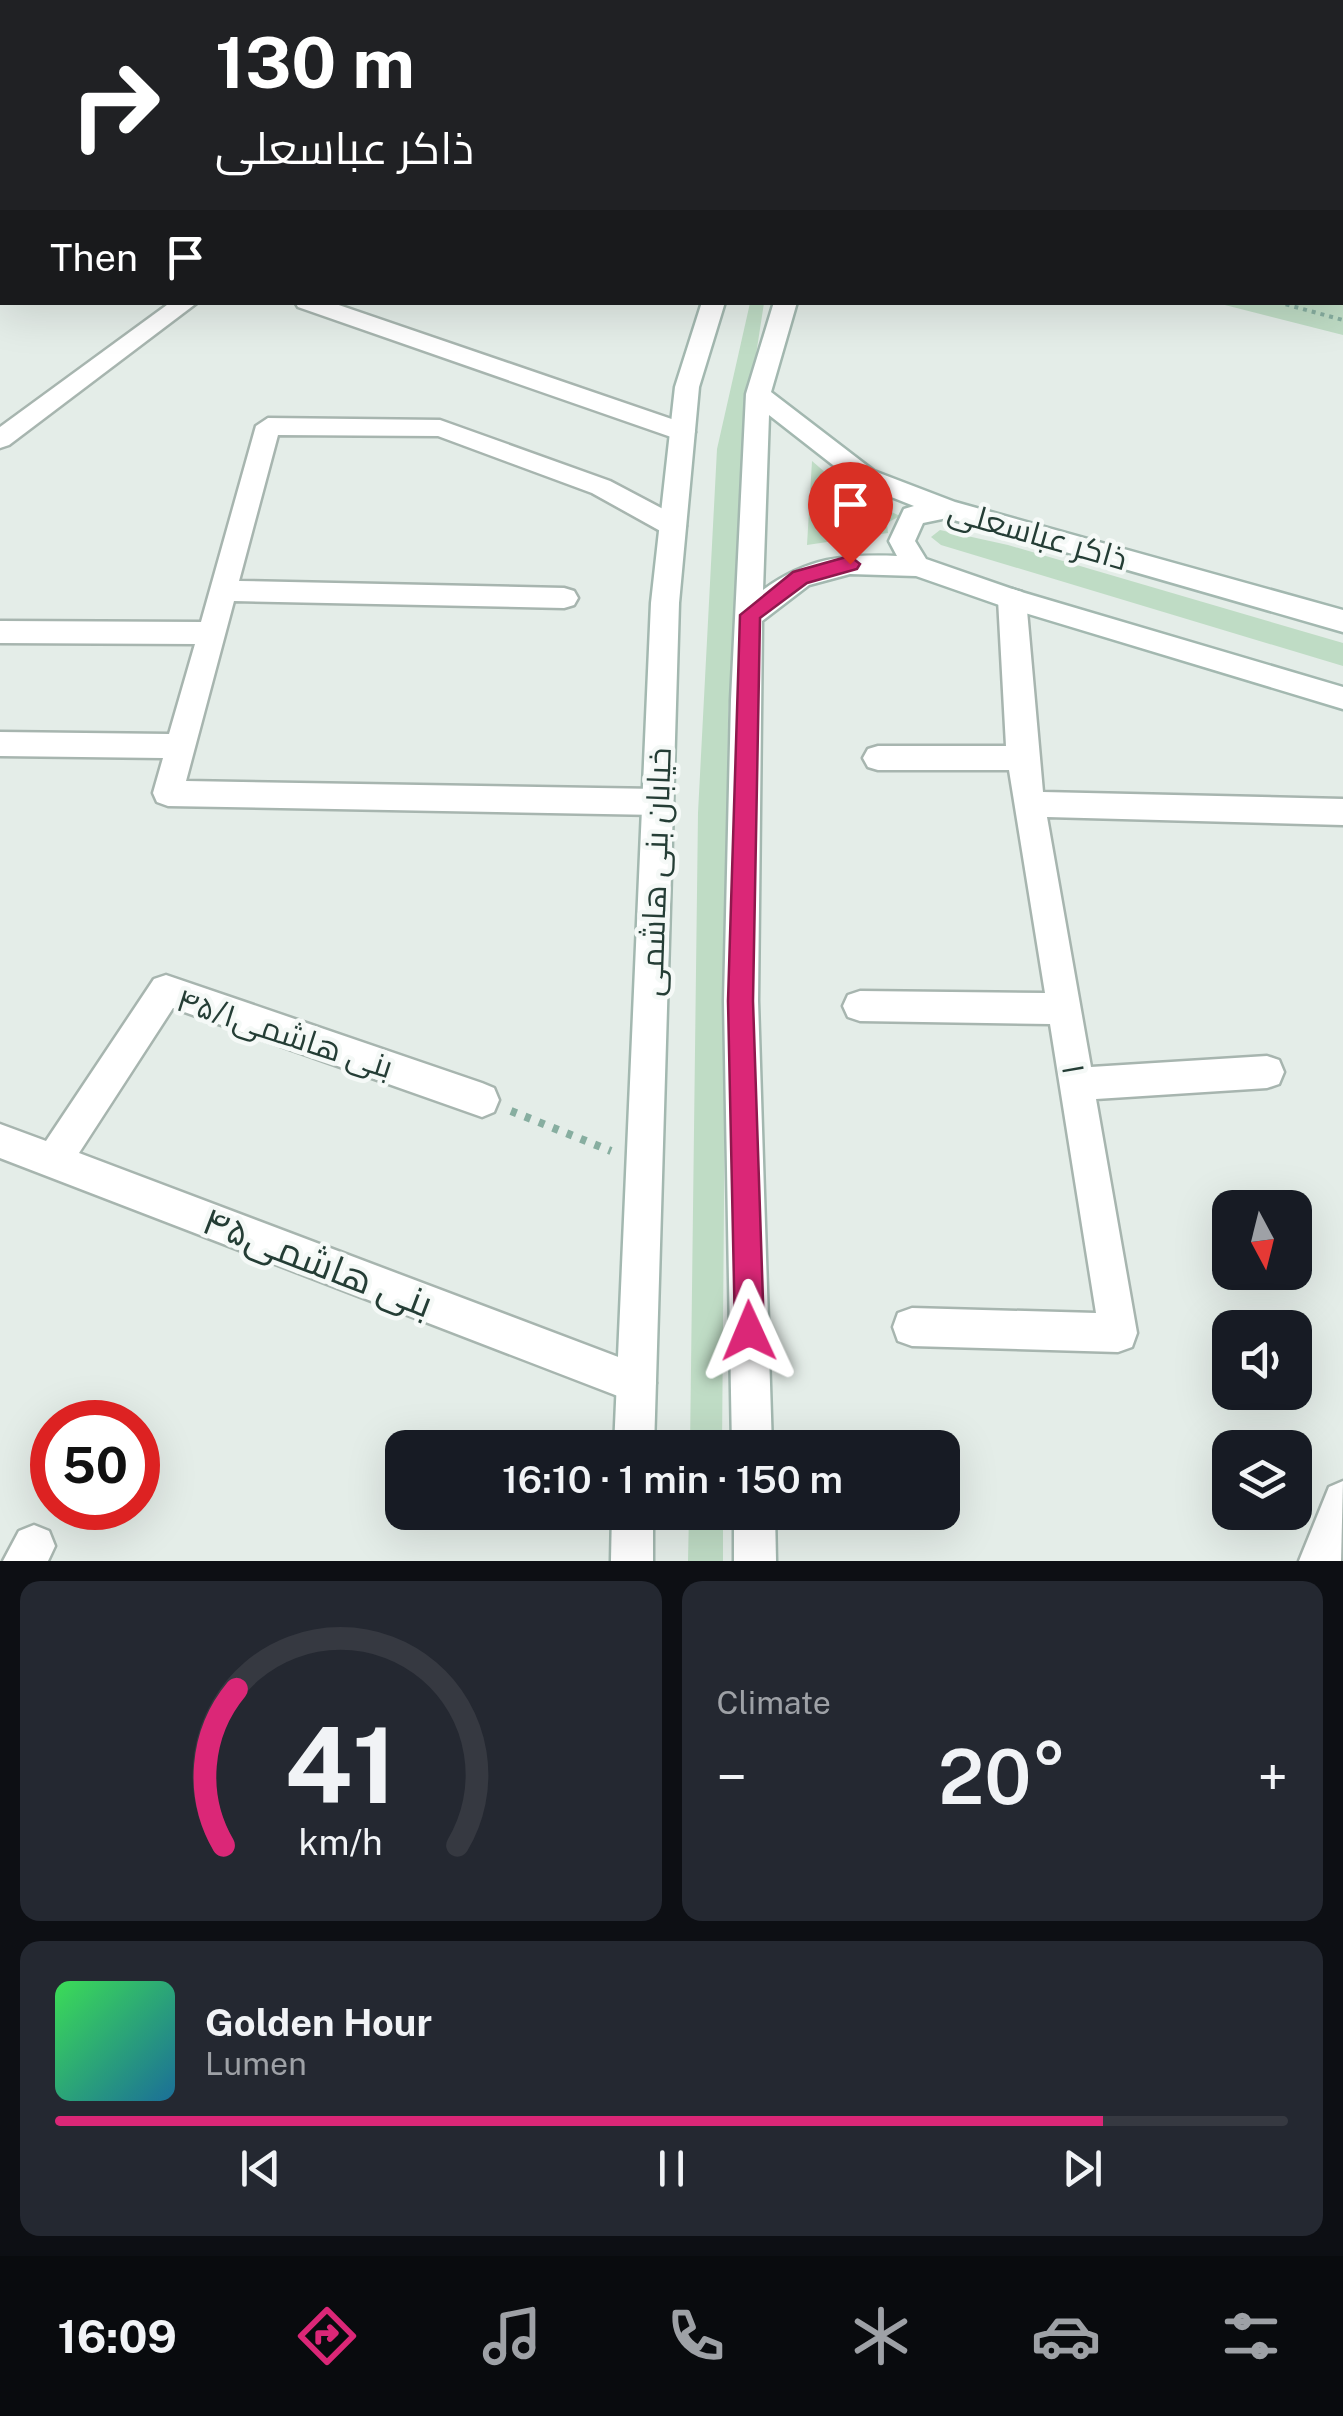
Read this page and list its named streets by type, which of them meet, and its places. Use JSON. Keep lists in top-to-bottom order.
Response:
{
  "streets": {
    "street": [
      "ذاکر عباسعلی",
      "خیابان بنی هاشمی",
      "۴۵/۱بنی هاشمی",
      "۱",
      "بنی هاشمی۴۵"
    ]
  },
  "crossings": [
    ["ذاکر عباسعلی", "۱"],
    ["خیابان بنی هاشمی", "بنی هاشمی۴۵"],
    ["۴۵/۱بنی هاشمی", "بنی هاشمی۴۵"]
  ],
  "north": "bottom",
  "page": {
    "turn": ["130 m", "ذاکر عباسعلی"],
    "then": "Then",
    "limit": "50",
    "trip": "16:10 · 1 min · 150 m",
    "tile": "Climate",
    "heat": ["−", "20°", "+"],
    "song": ["Golden Hour", "Lumen"],
    "tabs": "16:09",
    "gauge": ["41", "km/h"]
  }
}
